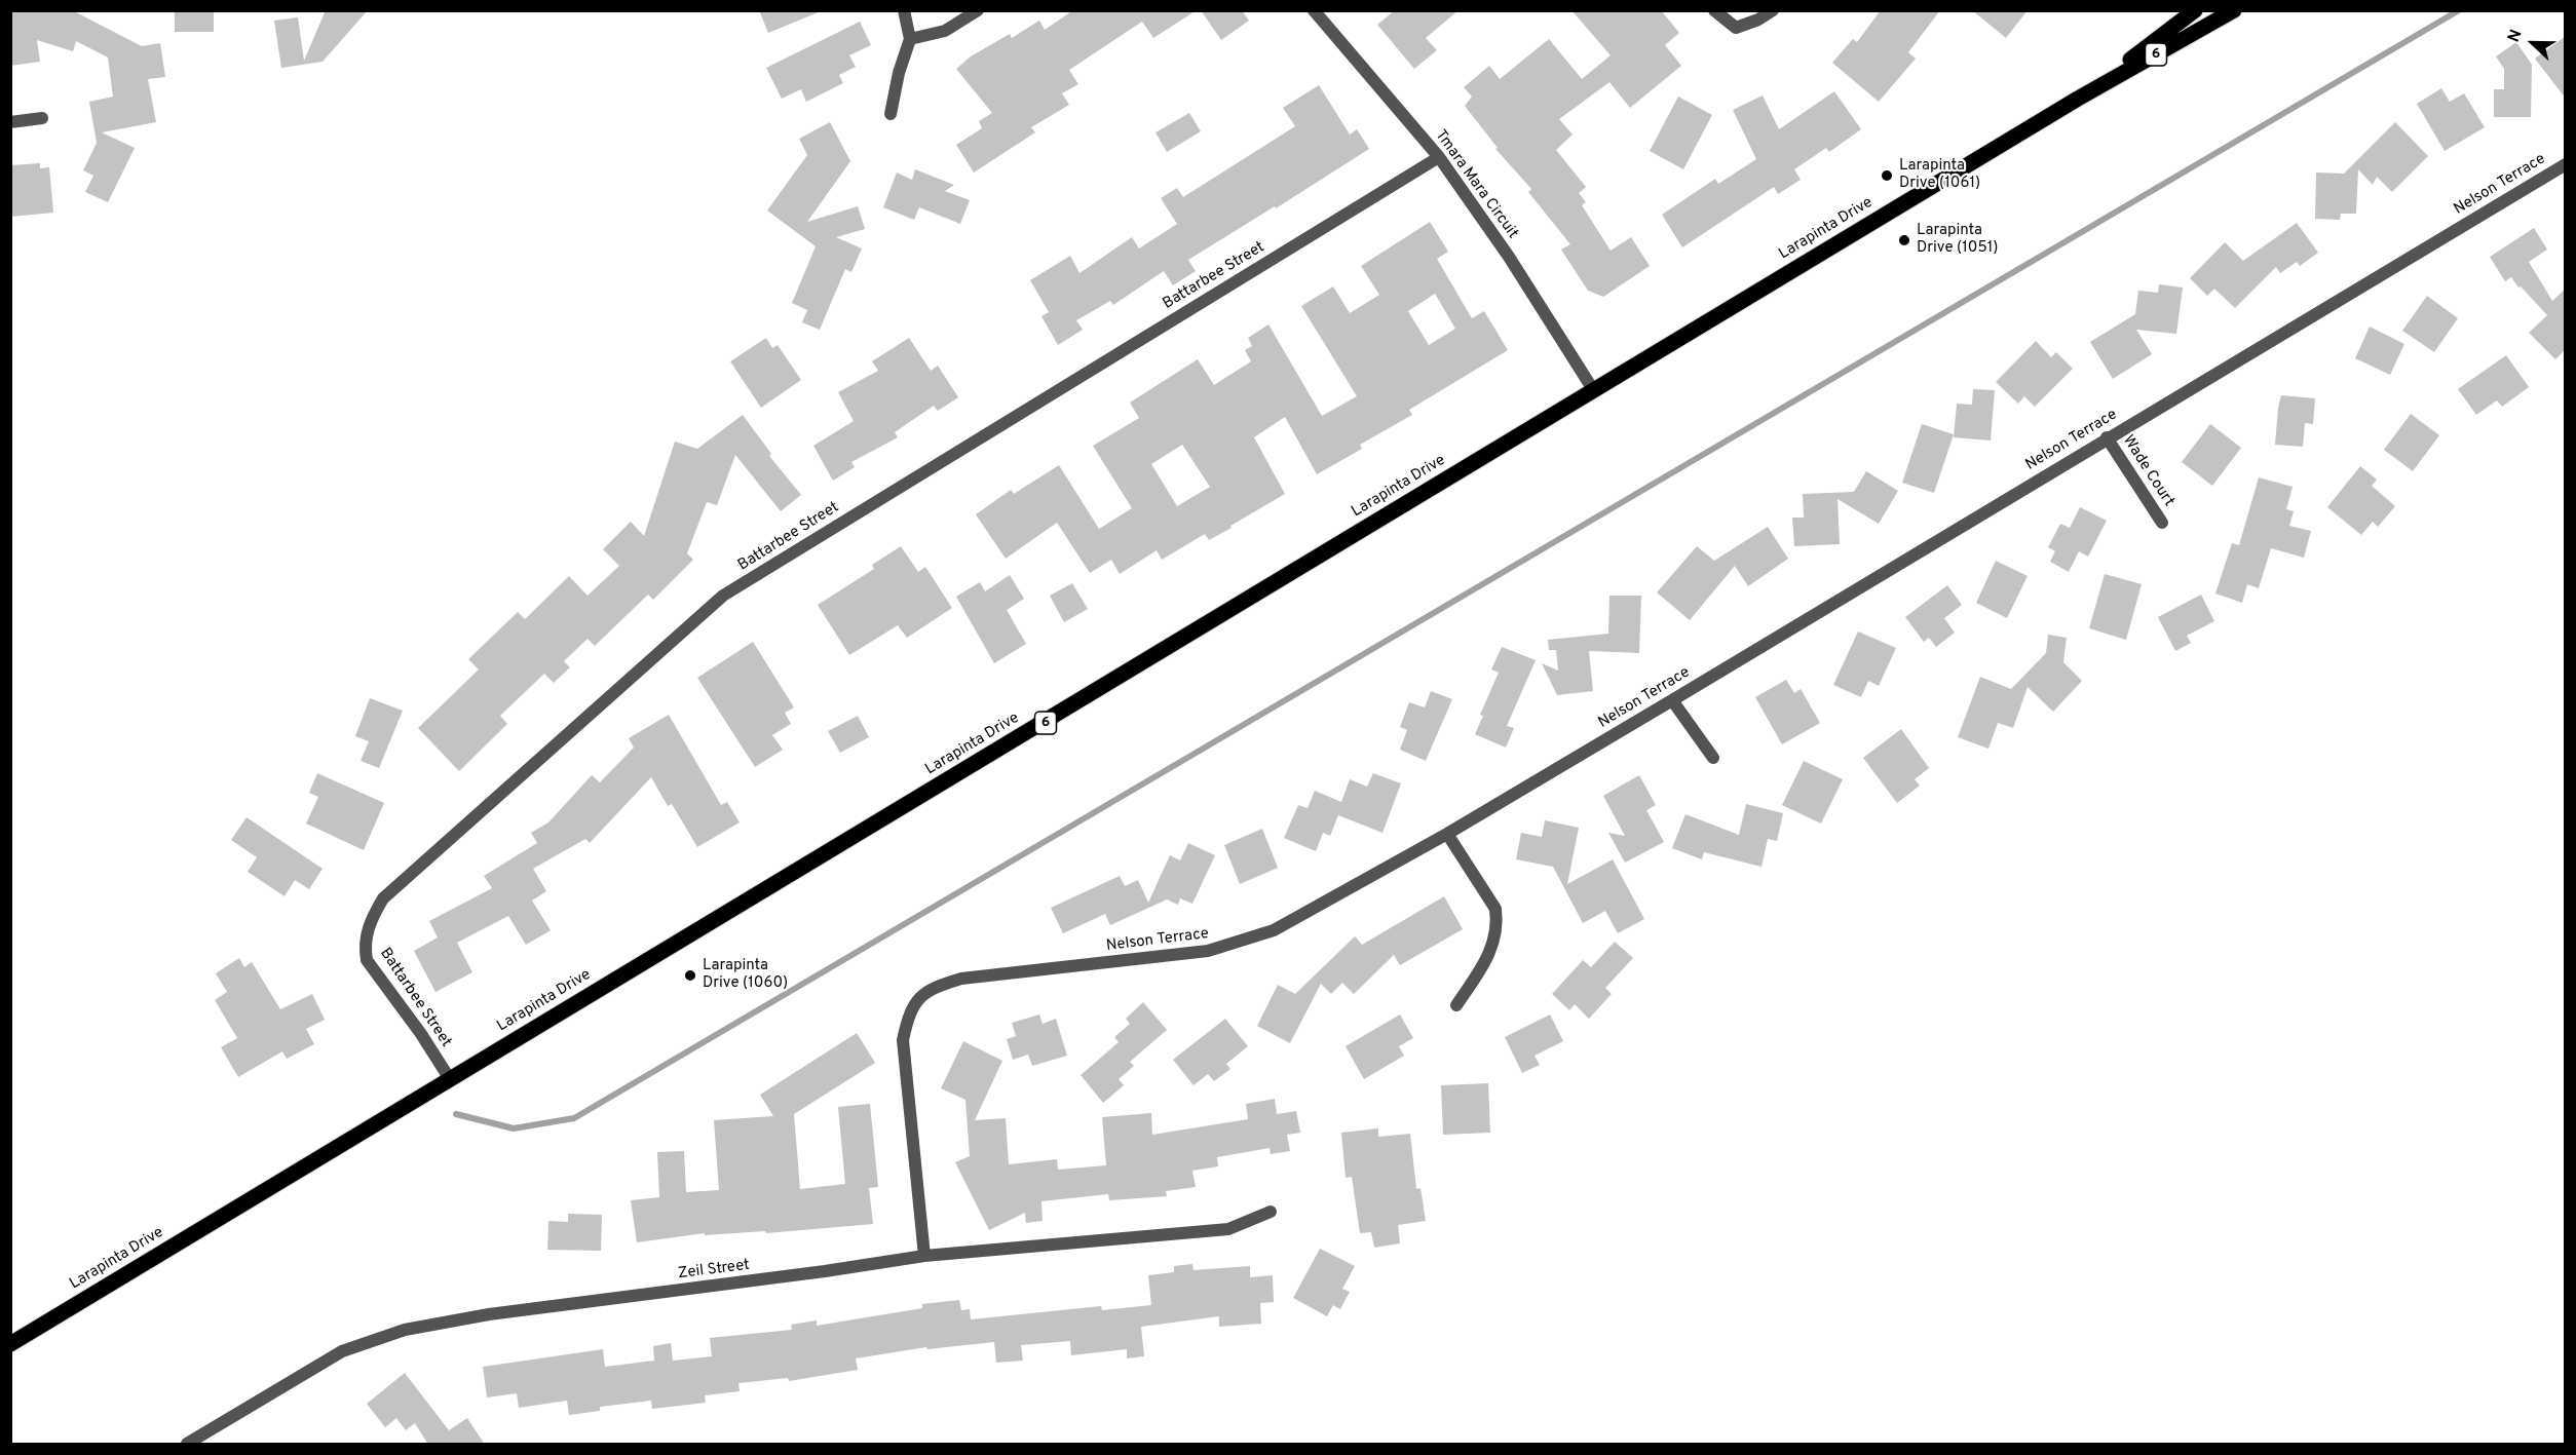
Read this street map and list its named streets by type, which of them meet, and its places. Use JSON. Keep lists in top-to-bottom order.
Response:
{
  "streets": {
    "main road": ["6", "Larapinta Drive"],
    "street": [
      "Tmara Mara Circuit",
      "Nelson Terrace",
      "Battarbee Street",
      "Wade Court",
      "Zeil Street"
    ]
  },
  "crossings": [
    ["Tmara Mara Circuit", "Larapinta Drive"],
    ["Tmara Mara Circuit", "Battarbee Street"],
    ["Nelson Terrace", "Wade Court"],
    ["Nelson Terrace", "Zeil Street"],
    ["Larapinta Drive", "Battarbee Street"]
  ],
  "places": ["Larapinta Drive (1061)", "Larapinta Drive (1051)", "Larapinta Drive (1060)"],
  "north": "left"
}
